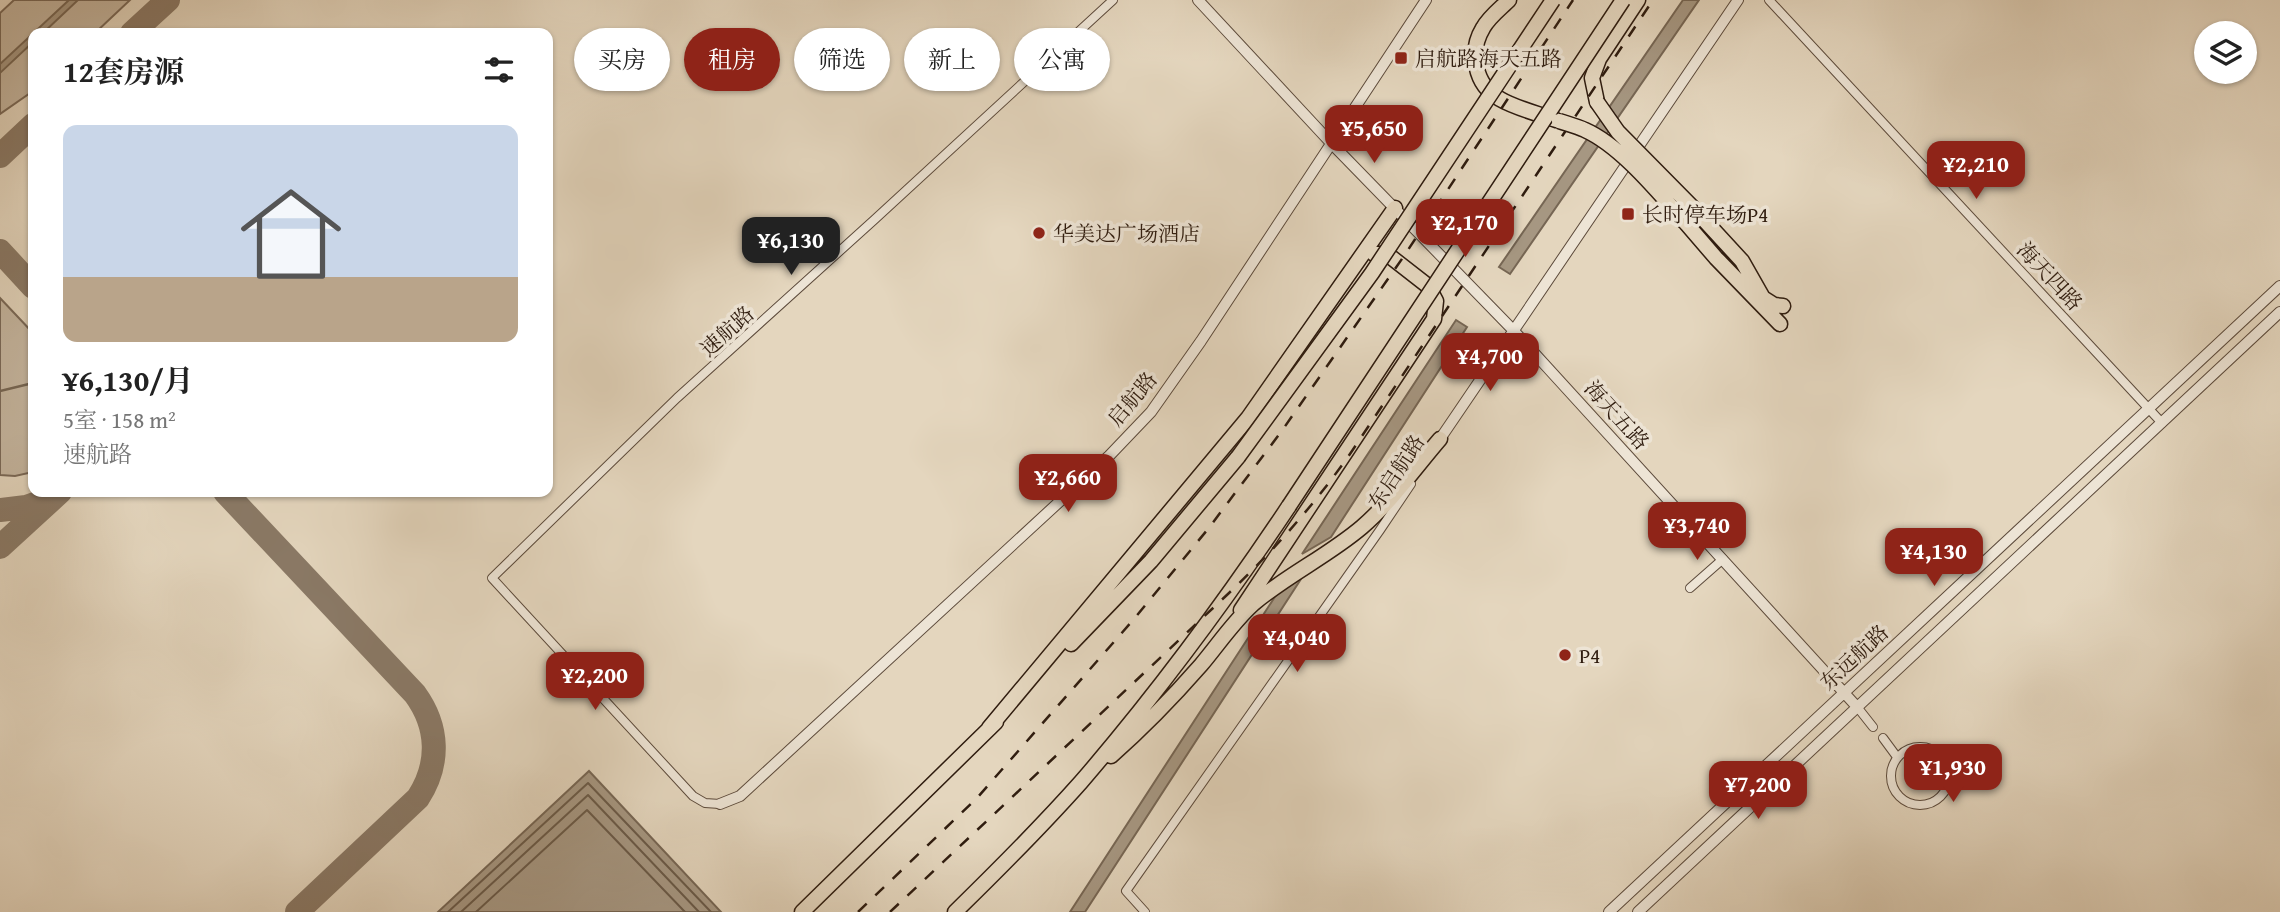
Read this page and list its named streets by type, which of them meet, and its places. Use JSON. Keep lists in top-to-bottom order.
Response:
{
  "streets": {
    "street": [
      "海天四路",
      "速航路",
      "启航路",
      "海天五路",
      "东启航路",
      "东远航路"
    ]
  },
  "crossings": [
    ["海天四路", "东远航路"],
    ["速航路", "启航路"],
    ["启航路", "海天五路"],
    ["海天五路", "东启航路"],
    ["海天五路", "东远航路"]
  ],
  "places": {
    "transit": ["启航路海天五路", "长时停车场P4"],
    "other": ["华美达广场酒店", "P4"]
  },
  "page": {
    "chip": [
      "买房",
      "租房",
      "筛选",
      "新上",
      "公寓"
    ],
    "heading": "12套房源",
    "price": [
      "¥5,650",
      "¥2,210",
      "¥2,170",
      "¥6,130",
      "¥4,700",
      "¥2,660",
      "¥3,740",
      "¥4,130",
      "¥4,040",
      "¥2,200",
      "¥1,930",
      "¥7,200"
    ],
    "list": [
      {
        "name": "¥6,130/月",
        "note": "5室 · 158 m² · 速航路"
      }
    ]
  }
}
